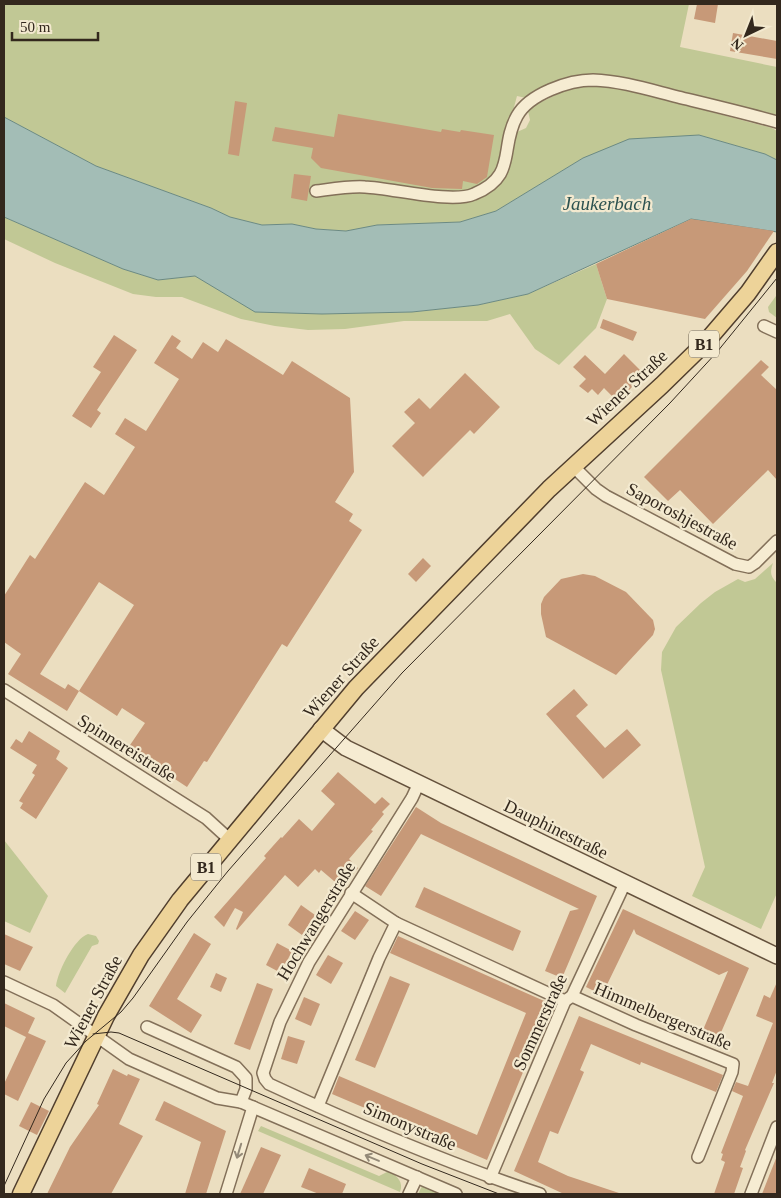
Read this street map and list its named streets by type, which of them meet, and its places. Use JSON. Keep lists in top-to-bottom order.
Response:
{
  "streets": {
    "main road": ["B1", "Wiener Straße", "Dauphinestraße"],
    "street": [
      "Saporoshjestraße",
      "Spinnereistraße",
      "Hochwangerstraße",
      "Himmelbergerstraße",
      "Sommerstraße",
      "Simonystraße"
    ]
  },
  "crossings": [
    ["Wiener Straße", "Saporoshjestraße"],
    ["Wiener Straße", "Spinnereistraße"],
    ["Wiener Straße", "Dauphinestraße"],
    ["Dauphinestraße", "Hochwangerstraße"],
    ["Dauphinestraße", "Sommerstraße"],
    ["Hochwangerstraße", "Himmelbergerstraße"],
    ["Hochwangerstraße", "Simonystraße"],
    ["Himmelbergerstraße", "Sommerstraße"],
    ["Sommerstraße", "Simonystraße"]
  ],
  "water": ["Jaukerbach"],
  "scale_bar": "50 m",
  "north": "bottom left"
}
